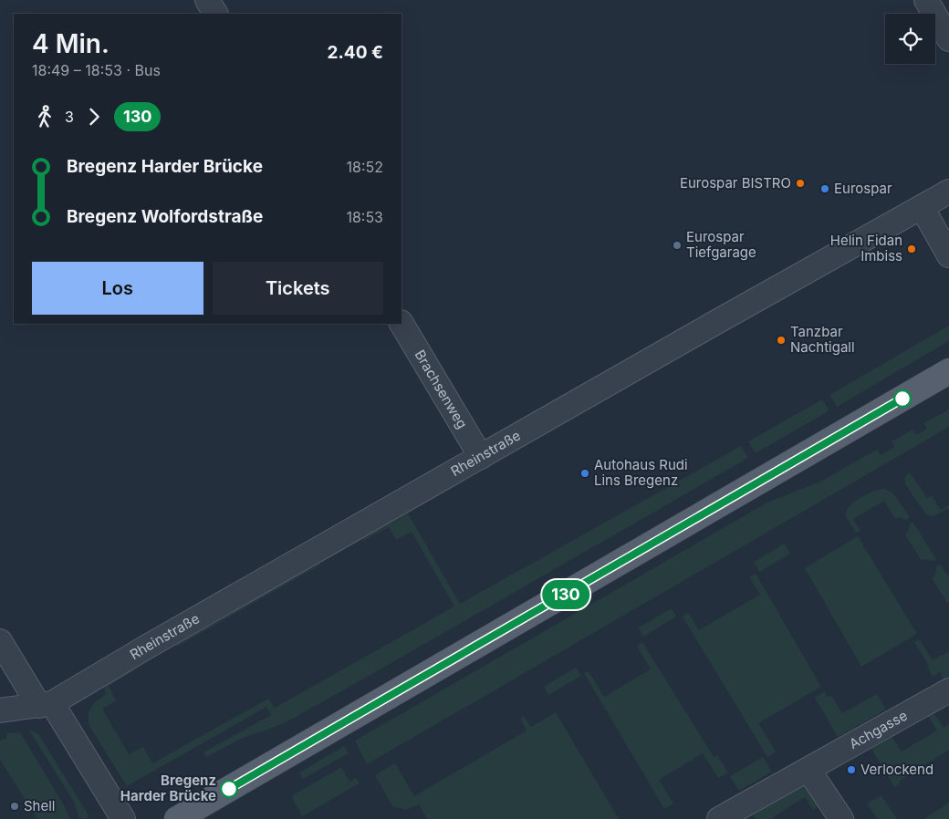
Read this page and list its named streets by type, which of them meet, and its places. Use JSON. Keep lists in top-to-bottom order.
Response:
{
  "streets": {
    "street": ["Brachsenweg", "Rheinstraße", "Achgasse"]
  },
  "crossings": [
    ["Brachsenweg", "Rheinstraße"]
  ],
  "places": [
    "Eurospar BISTRO",
    "Eurospar",
    "Eurospar Tiefgarage",
    "Helin Fidan Imbiss",
    "Tanzbar Nachtigall",
    "Autohaus Rudi Lins Bregenz",
    "Verlockend",
    "Bregenz Harder Brücke",
    "Shell"
  ],
  "lines": ["bus line 130"],
  "page": {
    "on_map": "130",
    "heading": ["4 Min.", "18:49 – 18:53 · Bus", "2.40 €"],
    "legs": ["3", "130"],
    "list": [
      {
        "name": "Bregenz Harder Brücke",
        "value": "18:52"
      },
      {
        "name": "Bregenz Wolfordstraße",
        "value": "18:53"
      }
    ],
    "buttons": ["Los", "Tickets"]
  }
}
